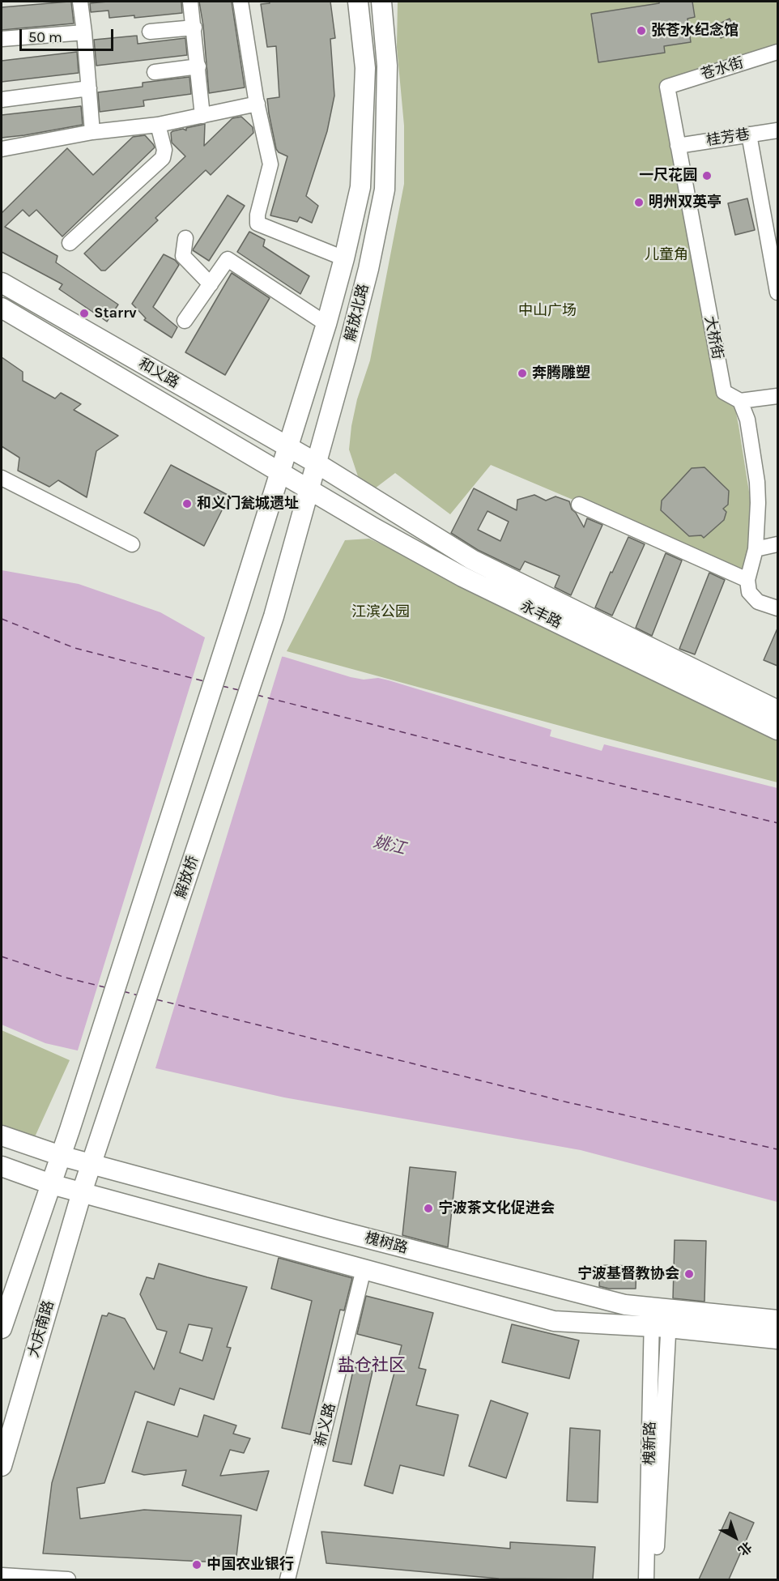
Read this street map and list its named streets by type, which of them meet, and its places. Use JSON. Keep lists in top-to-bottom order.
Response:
{
  "streets": {
    "main road": [
      "解放北路",
      "和义路",
      "永丰路",
      "解放桥",
      "槐树路",
      "大庆南路"
    ],
    "street": [
      "苍水街",
      "桂芳巷",
      "大桥街",
      "新义路",
      "槐新路"
    ]
  },
  "crossings": [
    ["苍水街", "大桥街"],
    ["桂芳巷", "大桥街"],
    ["解放北路", "和义路"],
    ["解放北路", "永丰路"],
    ["解放北路", "解放桥"],
    ["解放北路", "槐树路"],
    ["和义路", "永丰路"],
    ["解放桥", "槐树路"],
    ["解放桥", "大庆南路"],
    ["槐树路", "大庆南路"],
    ["槐树路", "新义路"],
    ["槐树路", "槐新路"]
  ],
  "districts": ["盐仓社区"],
  "water": ["姚江"],
  "parks": ["儿童角", "中山广场", "江滨公园"],
  "places": [
    "张苍水纪念馆",
    "一尺花园",
    "明州双英亭",
    "Starrv",
    "奔腾雕塑",
    "和义门瓮城遗址",
    "宁波茶文化促进会",
    "宁波基督教协会",
    "中国农业银行"
  ],
  "scale_bar": "50 m",
  "north": "bottom right"
}
